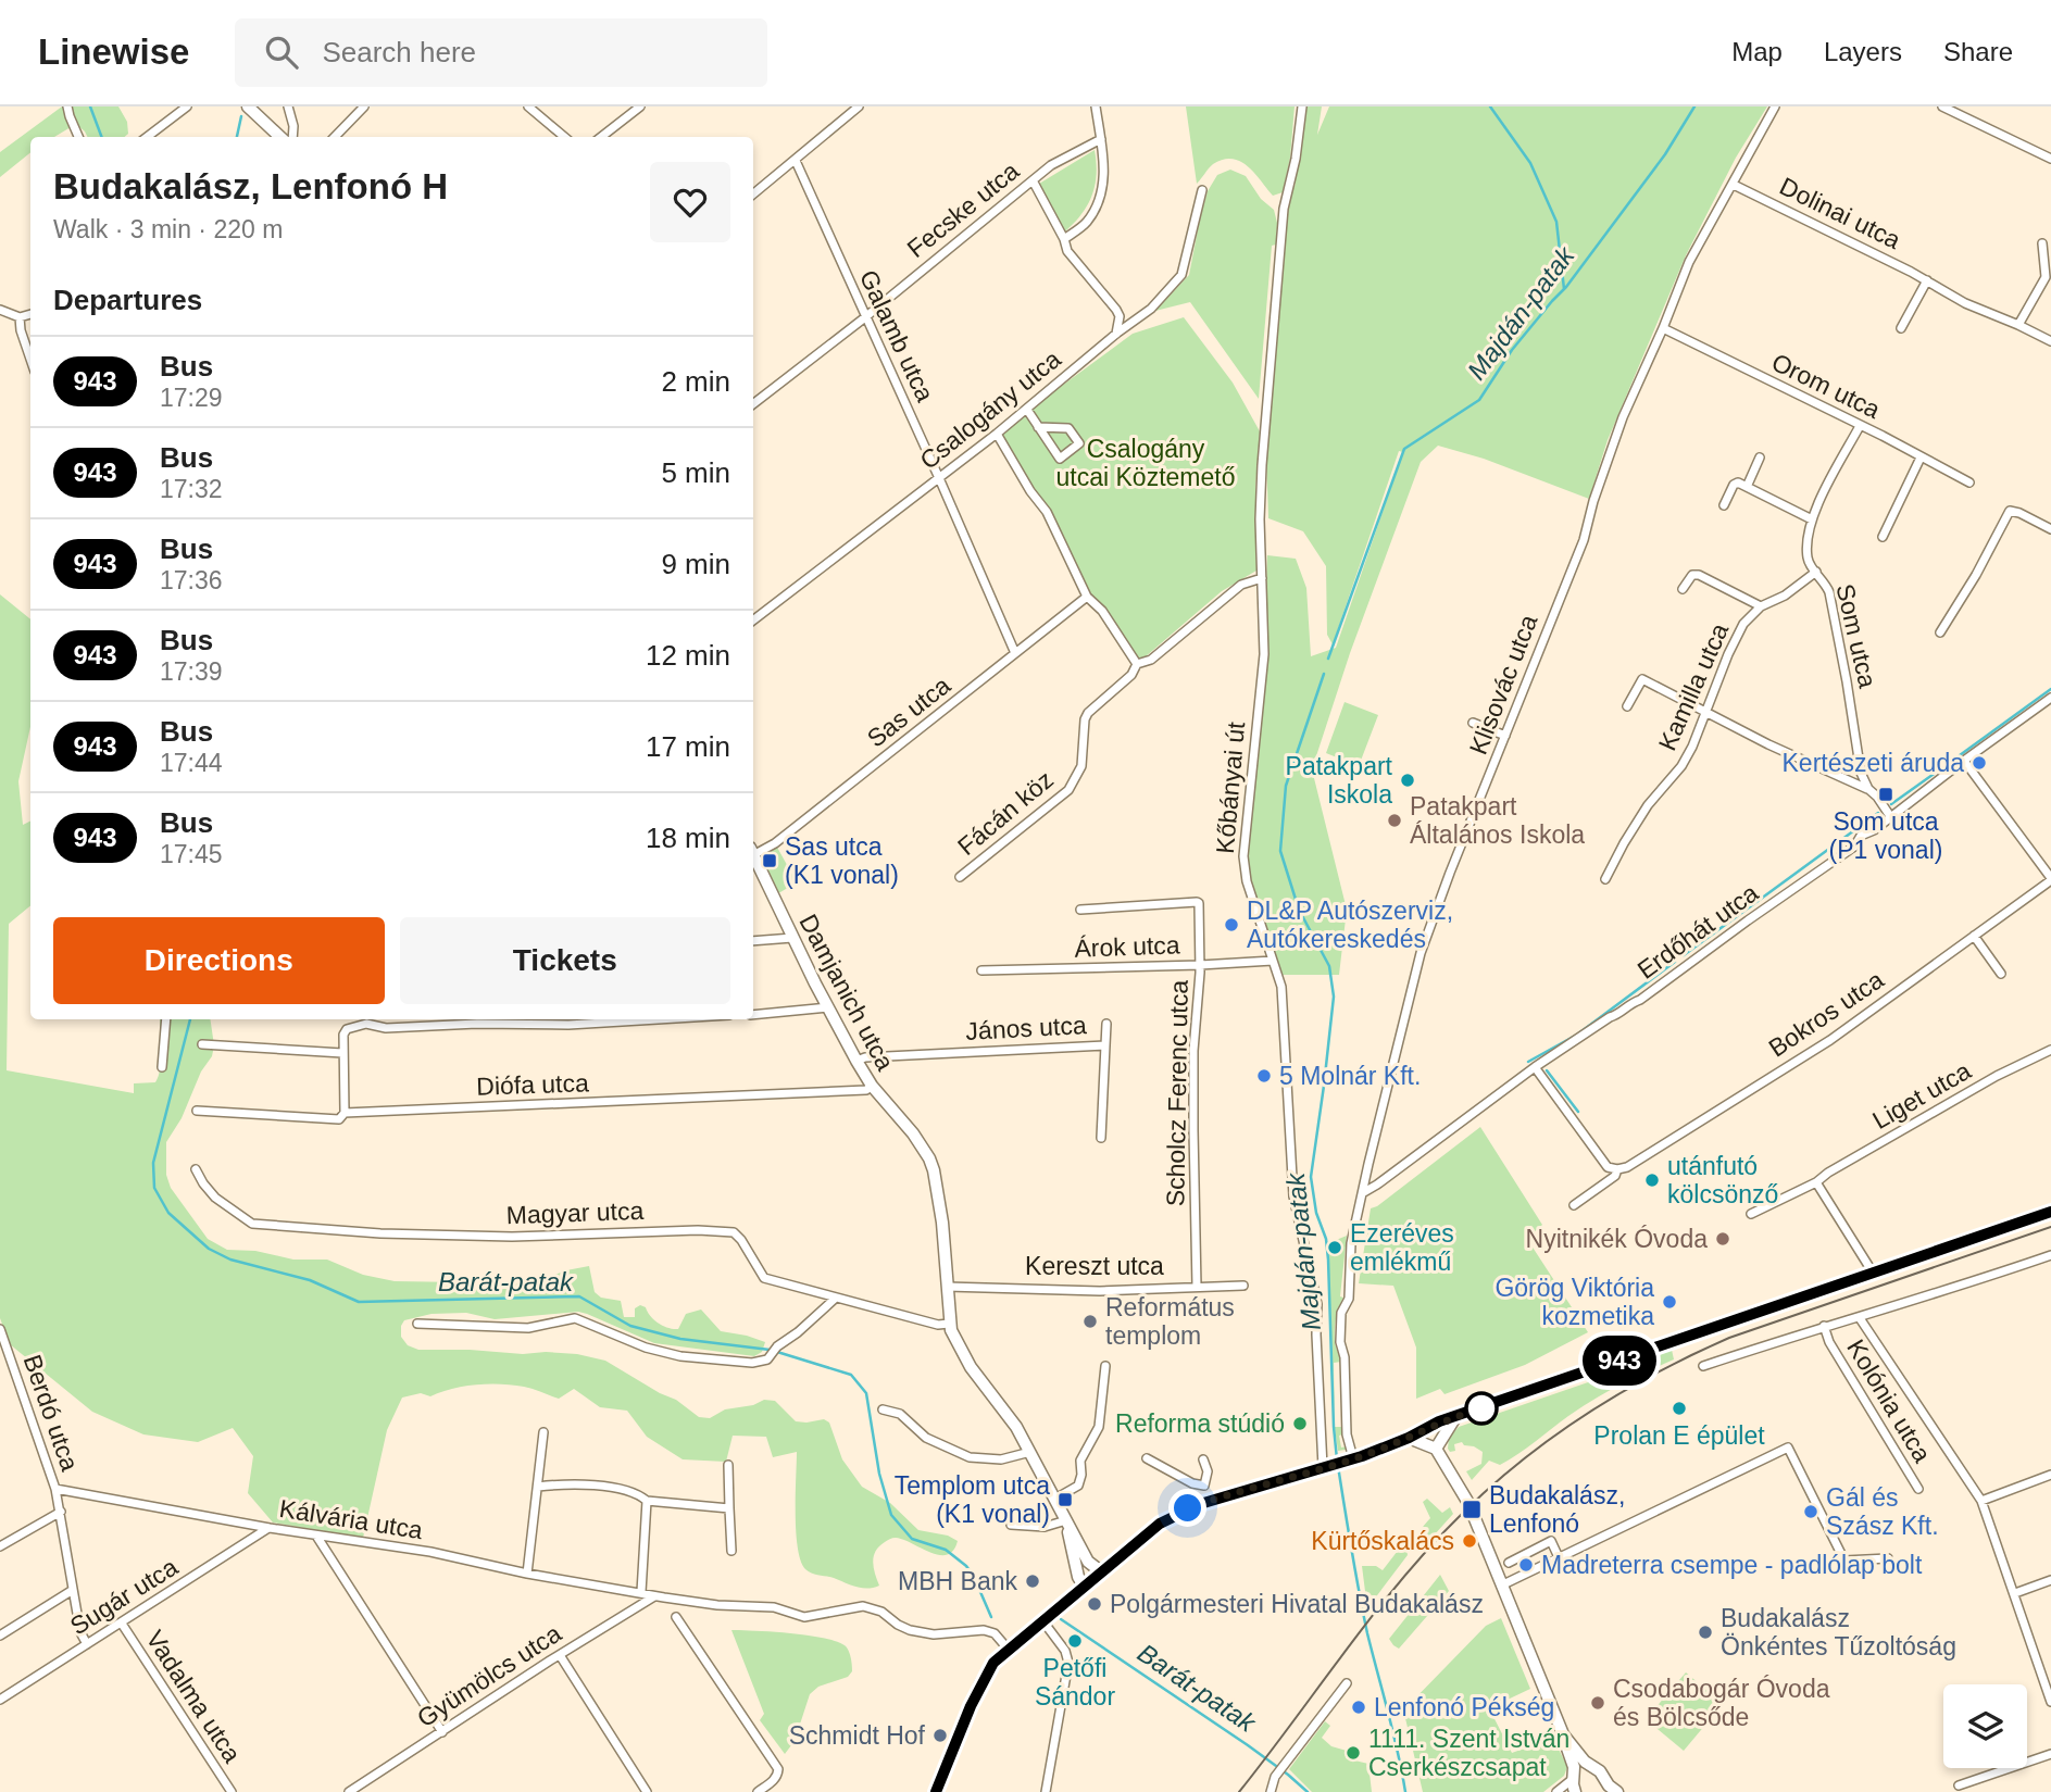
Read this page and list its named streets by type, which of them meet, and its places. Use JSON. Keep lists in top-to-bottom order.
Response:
{
  "streets": {
    "main road": ["Damjanich utca"],
    "street": [
      "Fecske utca",
      "Dolinai utca",
      "Galamb utca",
      "Orom utca",
      "Csalogány utca",
      "Som utca",
      "Klisovác utca",
      "Kamilla utca",
      "Sas utca",
      "Kőbányai út",
      "Fácán köz",
      "Erdőhát utca",
      "Árok utca",
      "Bokros utca",
      "János utca",
      "Diófa utca",
      "Scholcz Ferenc utca",
      "Liget utca",
      "Magyar utca",
      "Kereszt utca",
      "Kolónia utca",
      "Berdó utca",
      "Kálvária utca",
      "Sugár utca",
      "Gyümölcs utca",
      "Vadalma utca"
    ]
  },
  "crossings": [
    ["Fecske utca", "Galamb utca"],
    ["Dolinai utca", "Klisovác utca"],
    ["Galamb utca", "Csalogány utca"],
    ["Galamb utca", "Sas utca"],
    ["Orom utca", "Som utca"],
    ["Orom utca", "Klisovác utca"],
    ["Som utca", "Kamilla utca"],
    ["Som utca", "Erdőhát utca"],
    ["Klisovác utca", "Erdőhát utca"],
    ["Kőbányai út", "Fácán köz"],
    ["Kőbányai út", "Árok utca"],
    ["Árok utca", "Scholcz Ferenc utca"],
    ["Damjanich utca", "János utca"],
    ["Damjanich utca", "Diófa utca"],
    ["Damjanich utca", "Magyar utca"],
    ["Damjanich utca", "Kereszt utca"],
    ["Scholcz Ferenc utca", "Kereszt utca"],
    ["Berdó utca", "Kálvária utca"],
    ["Berdó utca", "Sugár utca"],
    ["Kálvária utca", "Sugár utca"],
    ["Sugár utca", "Vadalma utca"]
  ],
  "water": ["Majdán-patak", "Barát-patak"],
  "parks": ["Csalogány utcai Köztemető"],
  "places": {
    "other": [
      "Kertészeti áruda",
      "Patakpart Iskola",
      "Patakpart Általános Iskola",
      "DL&P Autószerviz, Autókereskedés",
      "5 Molnár Kft.",
      "utánfutó kölcsönző",
      "Nyitnikék Óvoda",
      "Ezeréves emlékmű",
      "Görög Viktória kozmetika",
      "Református templom",
      "Prolan E épület",
      "Reforma stúdió",
      "Gál és Szász Kft.",
      "Kürtőskalács",
      "Madreterra csempe - padlólap bolt",
      "MBH Bank",
      "Polgármesteri Hivatal Budakalász",
      "Budakalász Önkéntes Tűzoltóság",
      "Petőfi Sándor",
      "Csodabogár Óvoda és Bölcsőde",
      "Lenfonó Pékség",
      "Schmidt Hof",
      "1111. Szent István Cserkészcsapat"
    ],
    "transit": [
      "Som utca (P1 vonal)",
      "Sas utca (K1 vonal)",
      "Templom utca (K1 vonal)",
      "Budakalász, Lenfonó"
    ]
  },
  "lines": ["bus line 943"],
  "page": {
    "header": "Linewise",
    "search": "Search here",
    "nav": ["Map", "Layers", "Share"],
    "on_map": "943",
    "heading": [
      ["Budakalász, Lenfonó H", "Walk · 3 min · 220 m"],
      "Departures"
    ],
    "list": [
      {
        "mark": "943",
        "name": "Bus",
        "note": "17:29",
        "value": "2 min"
      },
      {
        "mark": "943",
        "name": "Bus",
        "note": "17:32",
        "value": "5 min"
      },
      {
        "mark": "943",
        "name": "Bus",
        "note": "17:36",
        "value": "9 min"
      },
      {
        "mark": "943",
        "name": "Bus",
        "note": "17:39",
        "value": "12 min"
      },
      {
        "mark": "943",
        "name": "Bus",
        "note": "17:44",
        "value": "17 min"
      },
      {
        "mark": "943",
        "name": "Bus",
        "note": "17:45",
        "value": "18 min"
      }
    ],
    "buttons": ["Directions", "Tickets"]
  }
}
